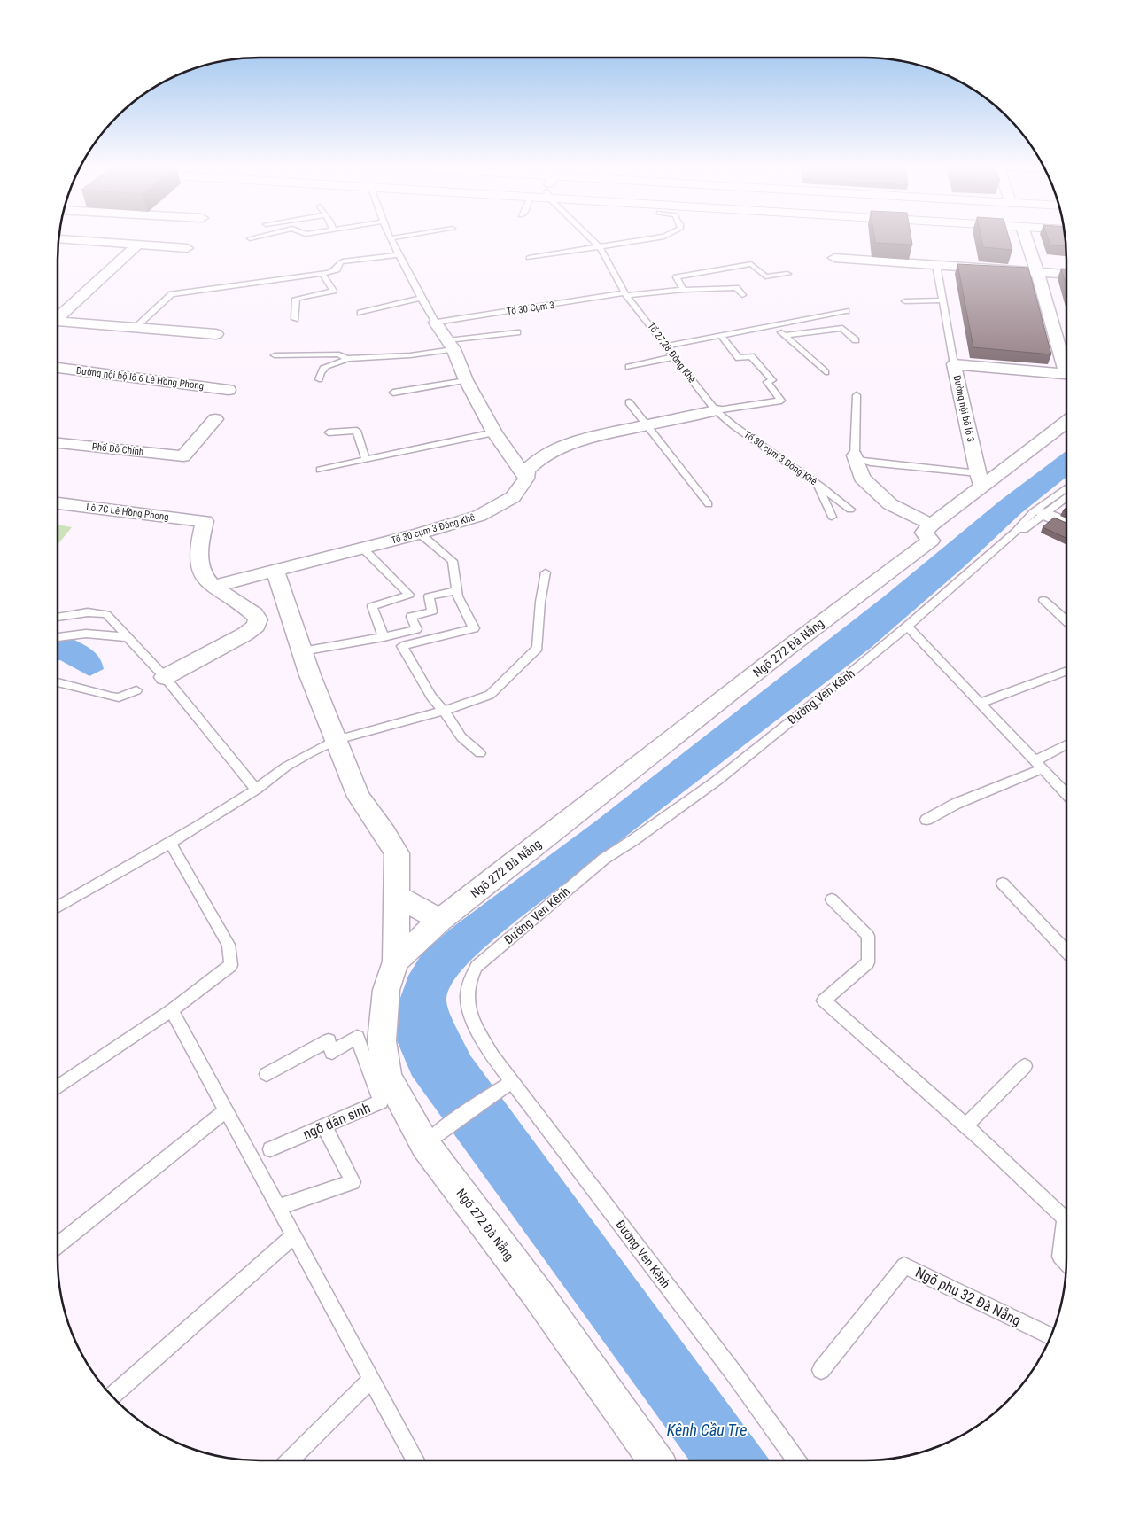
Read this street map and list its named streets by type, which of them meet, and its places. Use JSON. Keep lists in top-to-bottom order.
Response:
{
  "streets": {
    "street": [
      "Đường nội bộ lô 6 Lê Hồng Phong",
      "Đường nội bộ lô 3",
      "Phố Đỗ Chính",
      "Tổ 30 cụm 3 Đông Khê",
      "Lô 7C Lê Hồng Phong",
      "Ngõ 272 Đà Nẵng"
    ],
    "lane": [
      "Tổ 30 Cụm 3",
      "Tổ 27,28 Đông Khê",
      "Đường Ven Kênh",
      "ngõ dân sinh",
      "Ngõ phụ 32 Đà Nẵng"
    ]
  },
  "crossings": [
    ["Tổ 30 Cụm 3", "Tổ 27,28 Đông Khê"],
    ["Tổ 27,28 Đông Khê", "Tổ 30 cụm 3 Đông Khê"],
    ["Đường nội bộ lô 3", "Ngõ 272 Đà Nẵng"],
    ["Tổ 30 cụm 3 Đông Khê", "Lô 7C Lê Hồng Phong"],
    ["Ngõ 272 Đà Nẵng", "ngõ dân sinh"]
  ],
  "water": ["Kênh Cầu Tre"]
}
